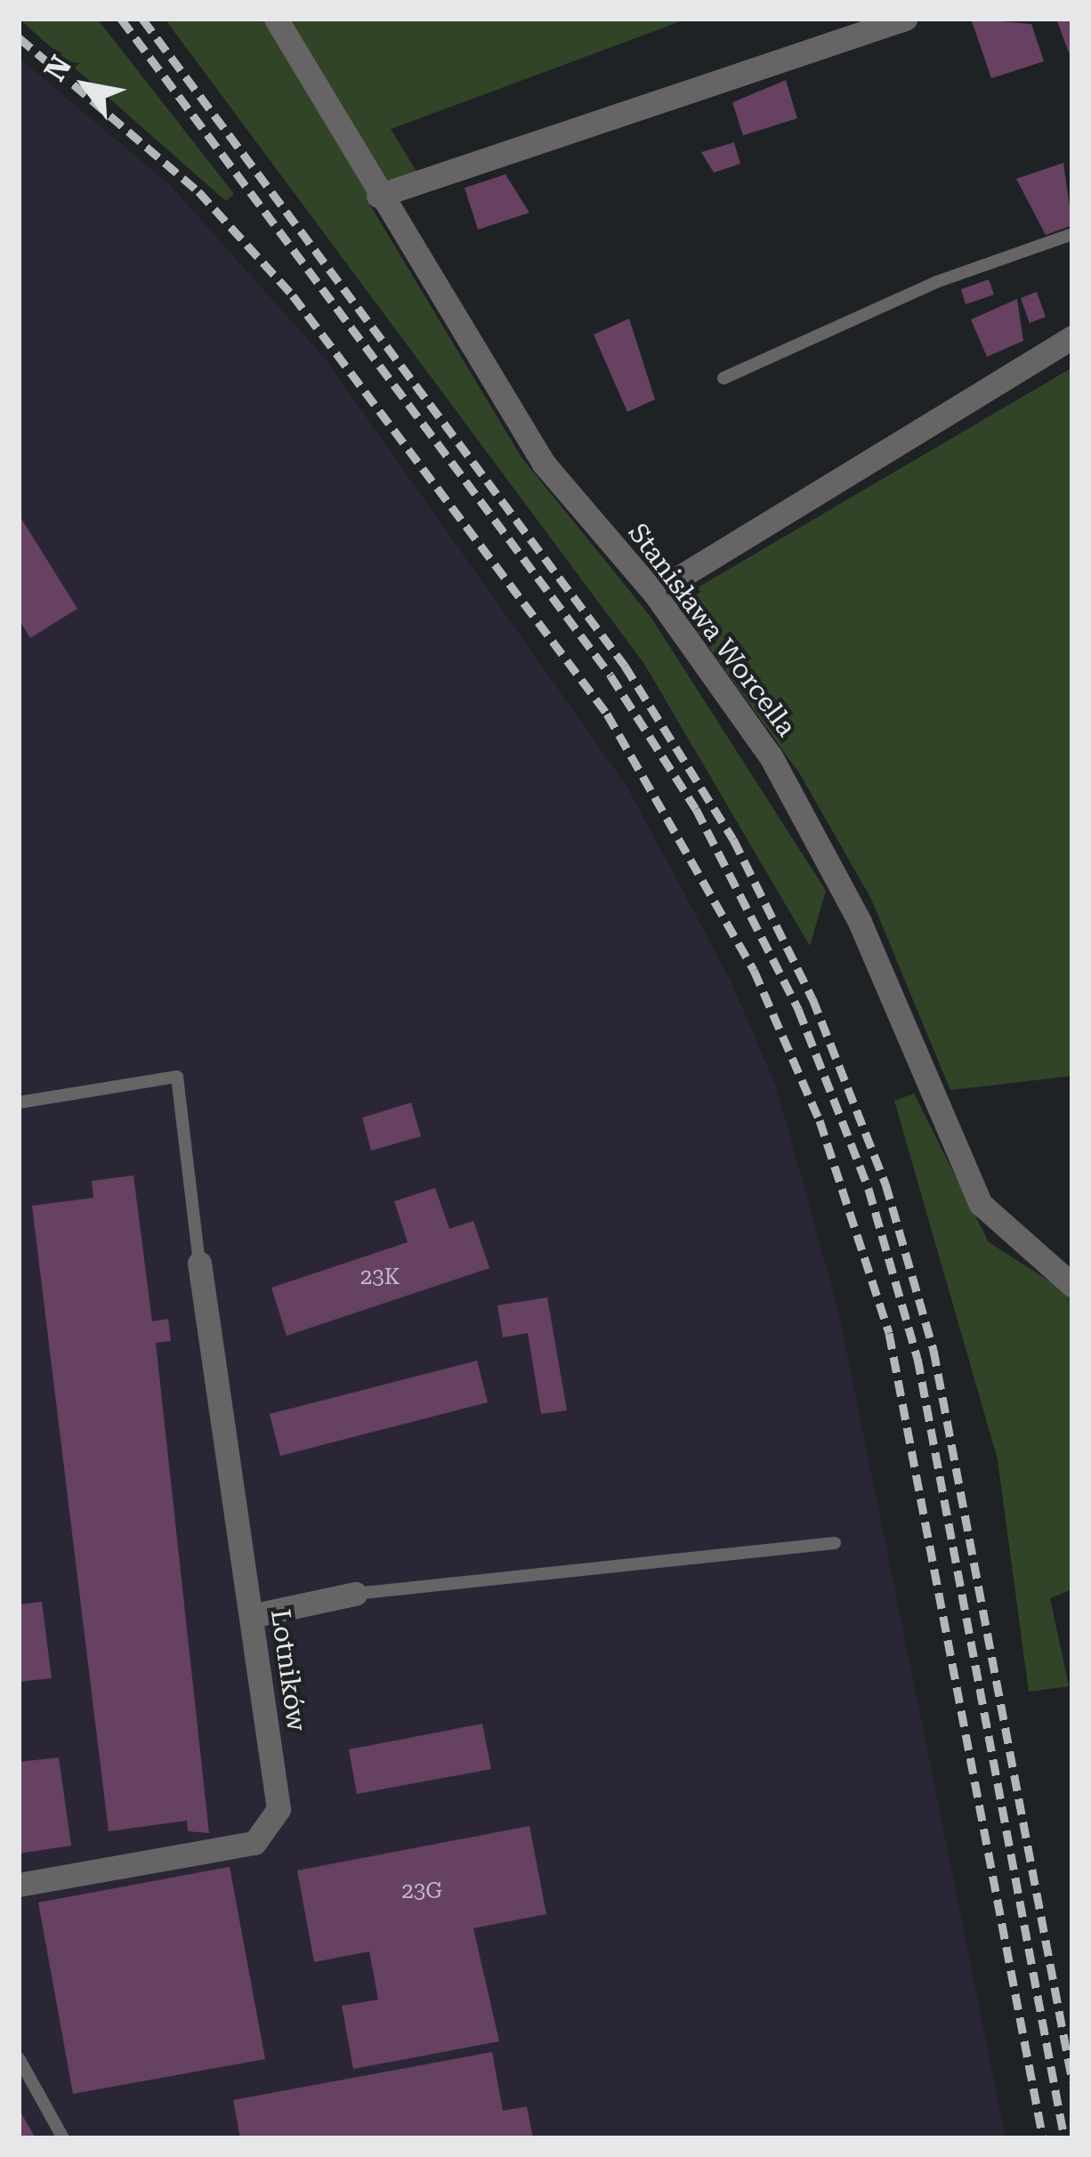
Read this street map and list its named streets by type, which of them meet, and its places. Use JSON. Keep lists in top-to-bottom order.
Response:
{
  "streets": {
    "street": ["Stanisława Worcella", "Lotników"]
  },
  "house_numbers": ["23K", "23G"],
  "north": "top left"
}
